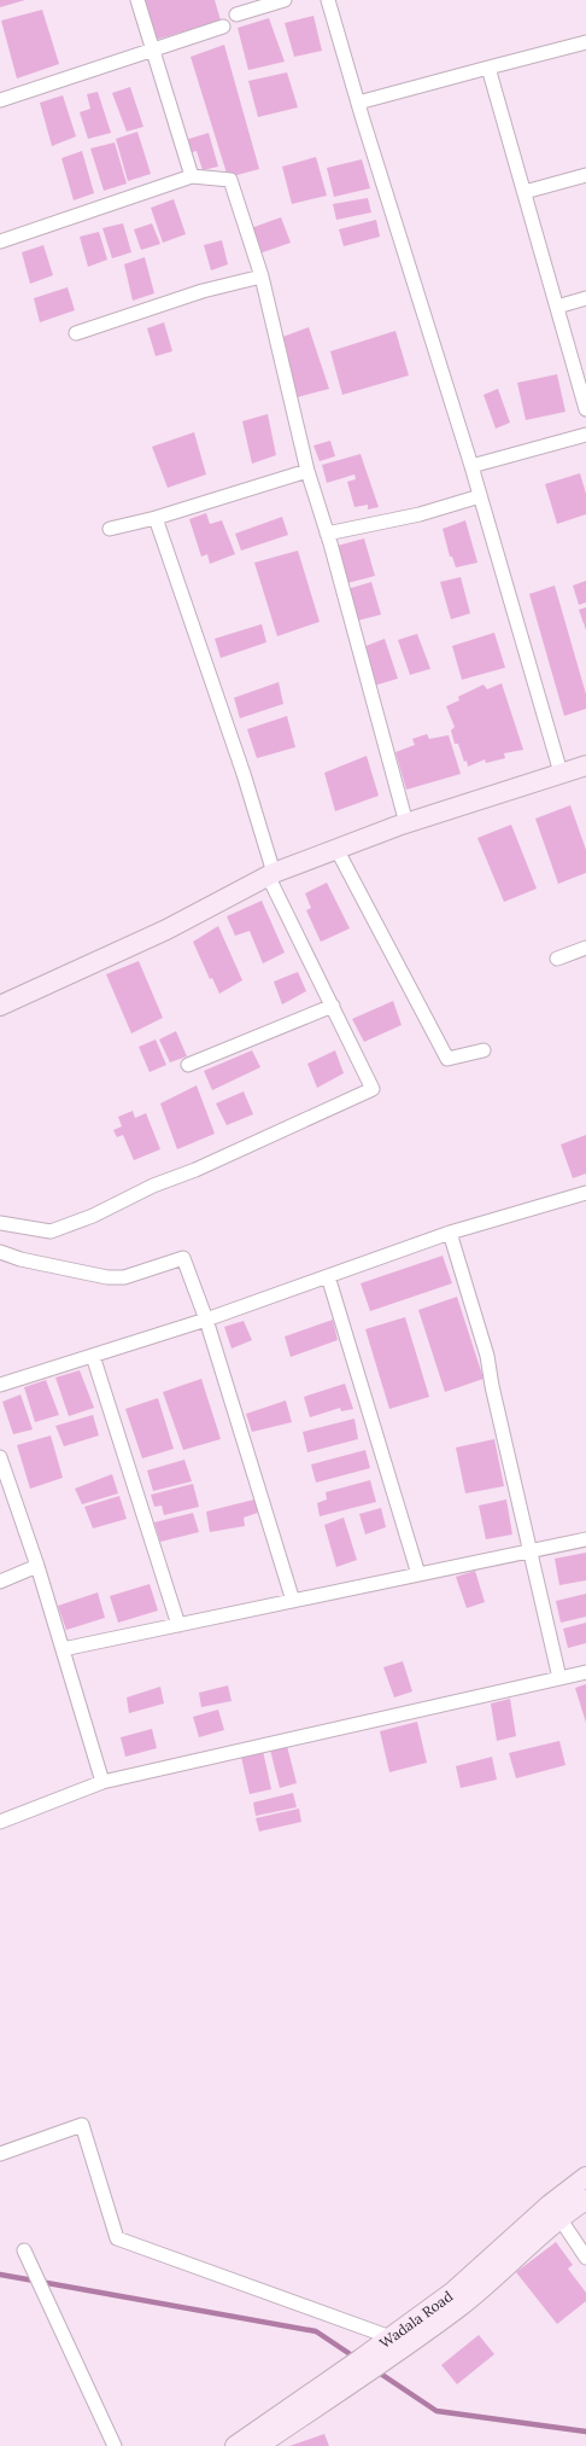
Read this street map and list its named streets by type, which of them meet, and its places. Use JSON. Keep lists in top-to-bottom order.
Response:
{
  "streets": {
    "street": ["Wadala Road"]
  }
}
